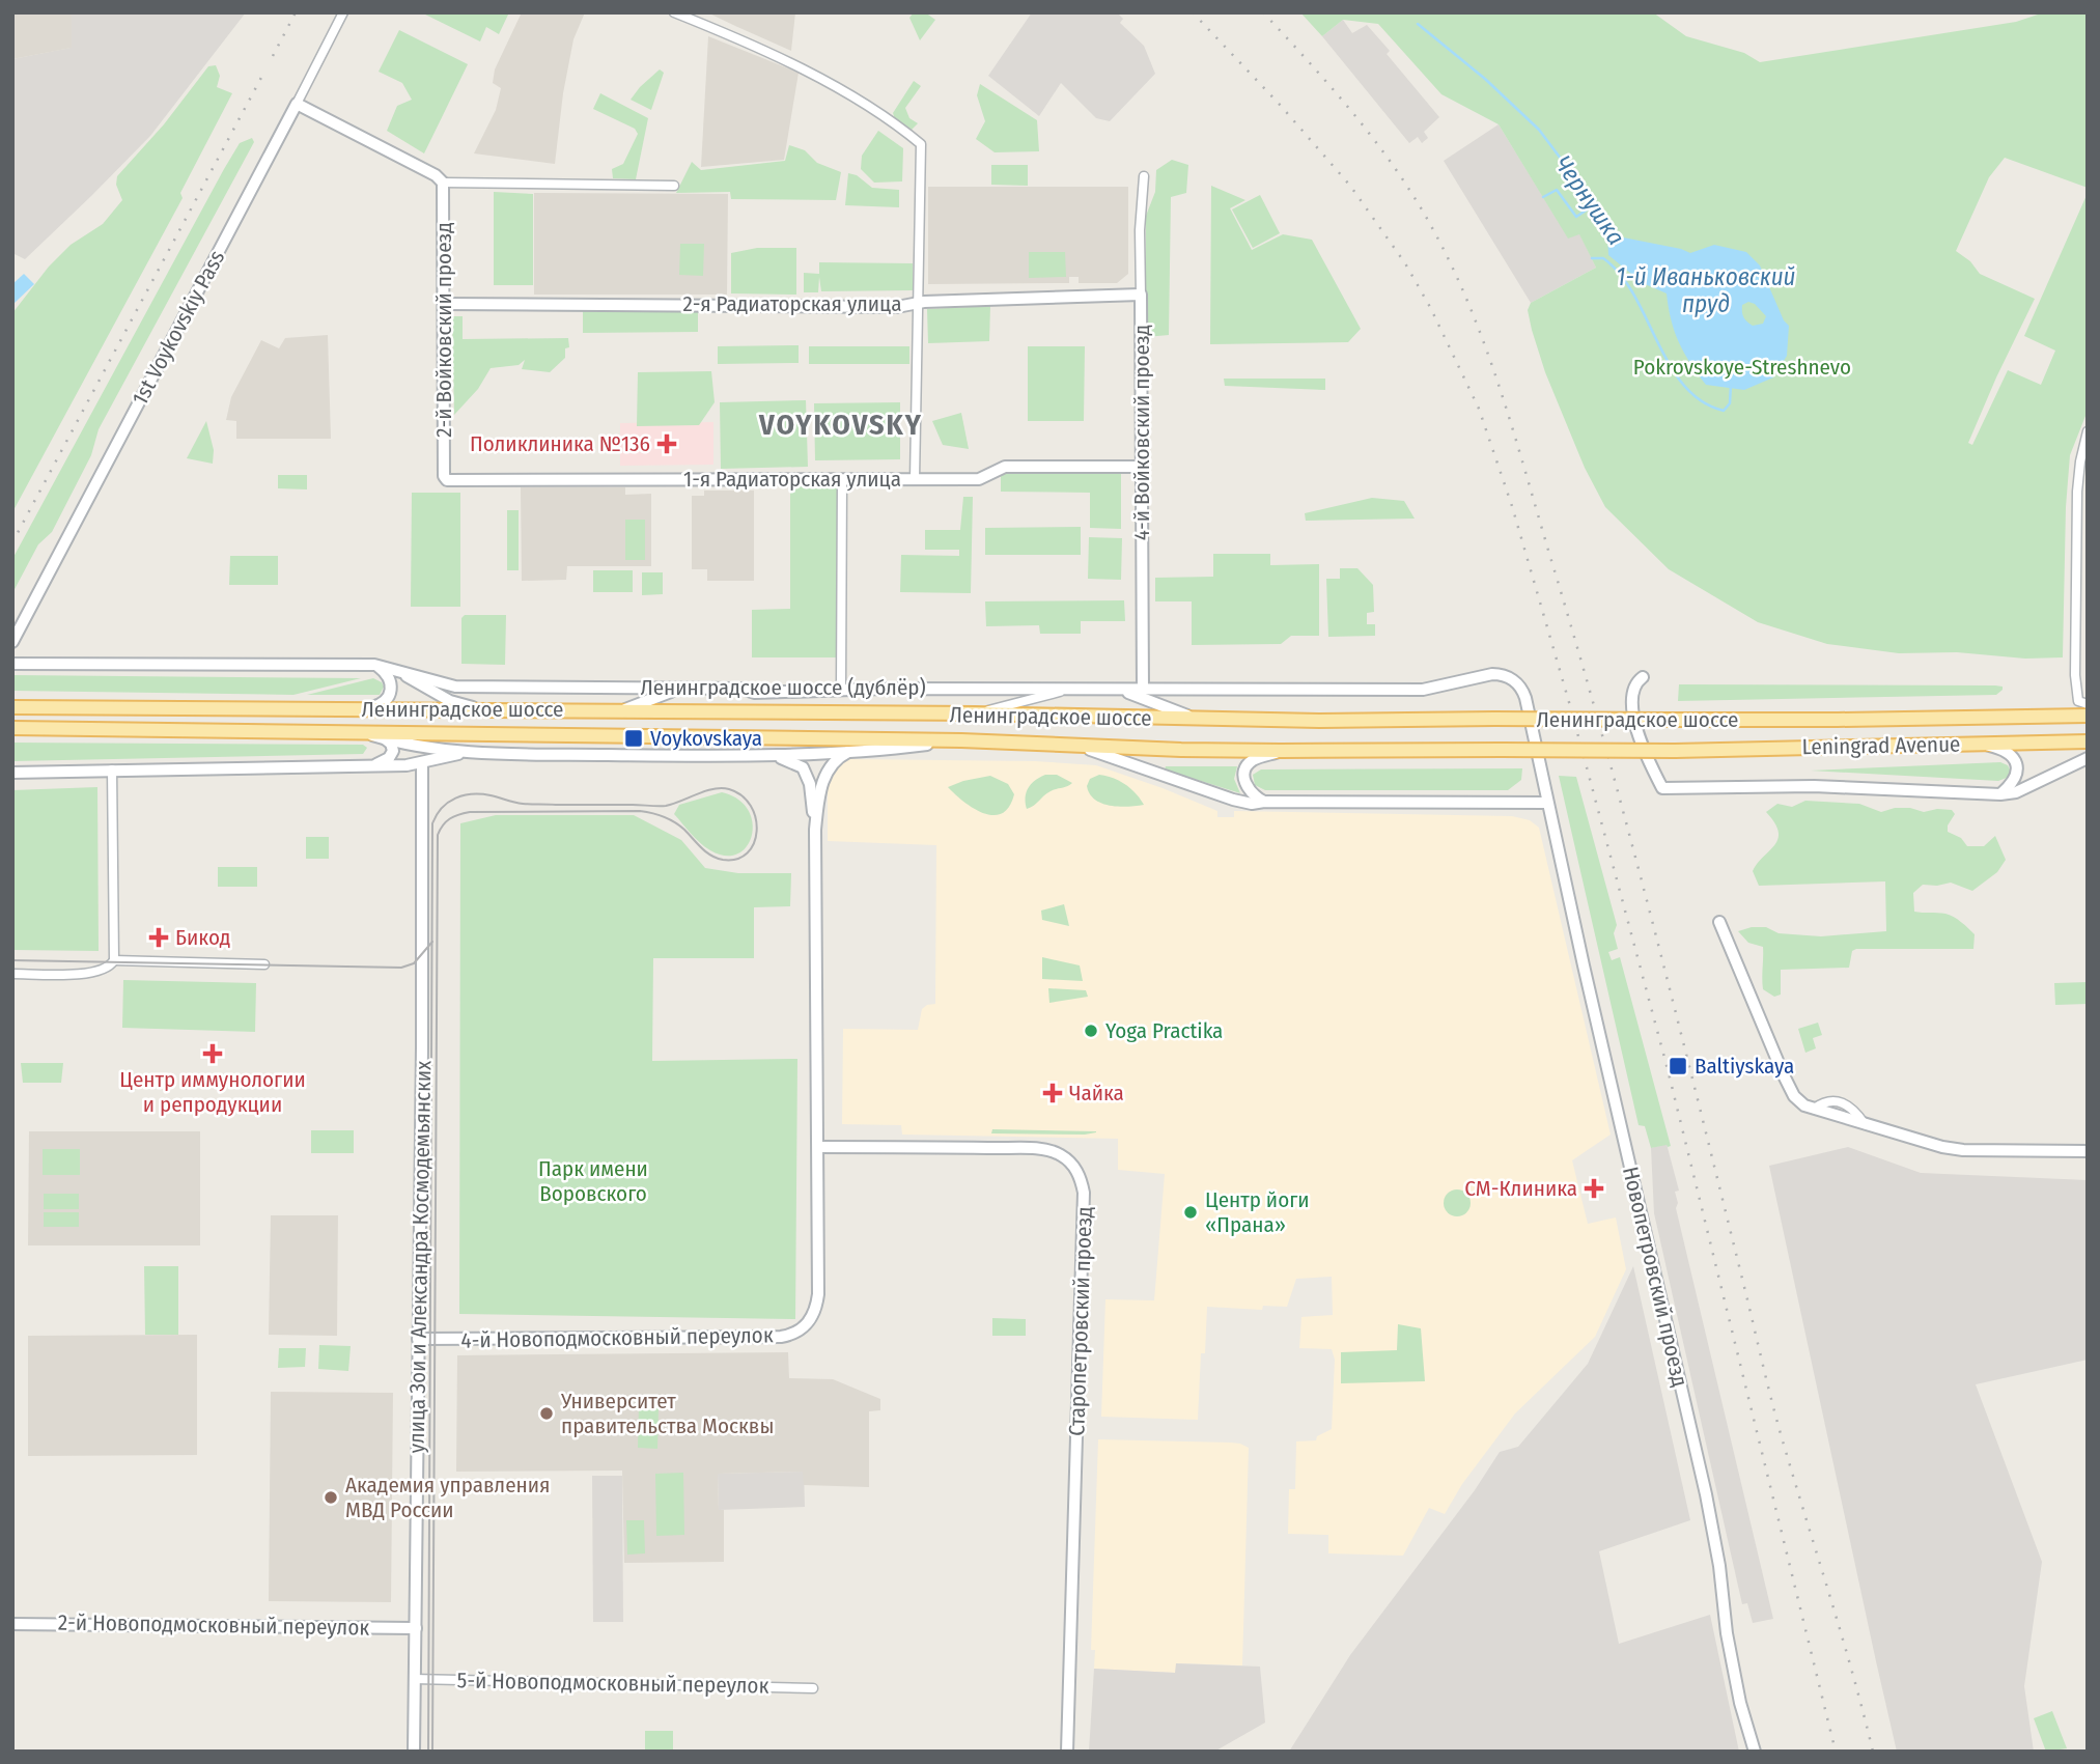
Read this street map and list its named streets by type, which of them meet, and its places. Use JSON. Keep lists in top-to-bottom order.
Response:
{
  "streets": {
    "main road": ["Ленинградское шоссе", "Leningrad Avenue"],
    "street": [
      "2-я Радиаторская улица",
      "1st Voykovskiy Pass",
      "2-й Войковский проезд",
      "4-й Войковский проезд",
      "1-я Радиаторская улица",
      "Ленинградское шоссе (дублёр)",
      "улица Зои и Александра Космодемьянских",
      "Новопетровский проезд",
      "Старопетровский проезд",
      "4-й Новоподмосковный переулок",
      "2-й Новоподмосковный переулок",
      "5-й Новоподмосковный переулок"
    ]
  },
  "crossings": [
    ["2-я Радиаторская улица", "2-й Войковский проезд"],
    ["2-я Радиаторская улица", "4-й Войковский проезд"],
    ["2-й Войковский проезд", "1-я Радиаторская улица"],
    ["4-й Войковский проезд", "1-я Радиаторская улица"],
    ["4-й Войковский проезд", "Ленинградское шоссе (дублёр)"],
    ["Ленинградское шоссе (дублёр)", "Ленинградское шоссе"],
    ["Ленинградское шоссе (дублёр)", "Новопетровский проезд"],
    ["Ленинградское шоссе", "Leningrad Avenue"],
    ["улица Зои и Александра Космодемьянских", "4-й Новоподмосковный переулок"],
    ["улица Зои и Александра Космодемьянских", "2-й Новоподмосковный переулок"],
    ["улица Зои и Александра Космодемьянских", "5-й Новоподмосковный переулок"],
    ["Старопетровский проезд", "4-й Новоподмосковный переулок"]
  ],
  "districts": ["VOYKOVSKY"],
  "water": ["Чернушка", "1-й Иваньковский пруд"],
  "parks": ["Pokrovskoye-Streshnevo", "Парк имени Воровского"],
  "places": {
    "health": [
      "Поликлиника №136",
      "Бикод",
      "Центр иммунологии и репродукции",
      "Чайка",
      "СМ-Клиника"
    ],
    "transit": ["Voykovskaya", "Baltiyskaya"],
    "other": [
      "Yoga Practika",
      "Центр йоги «Прана»",
      "Университет правительства Москвы",
      "Академия управления МВД России"
    ]
  }
}
